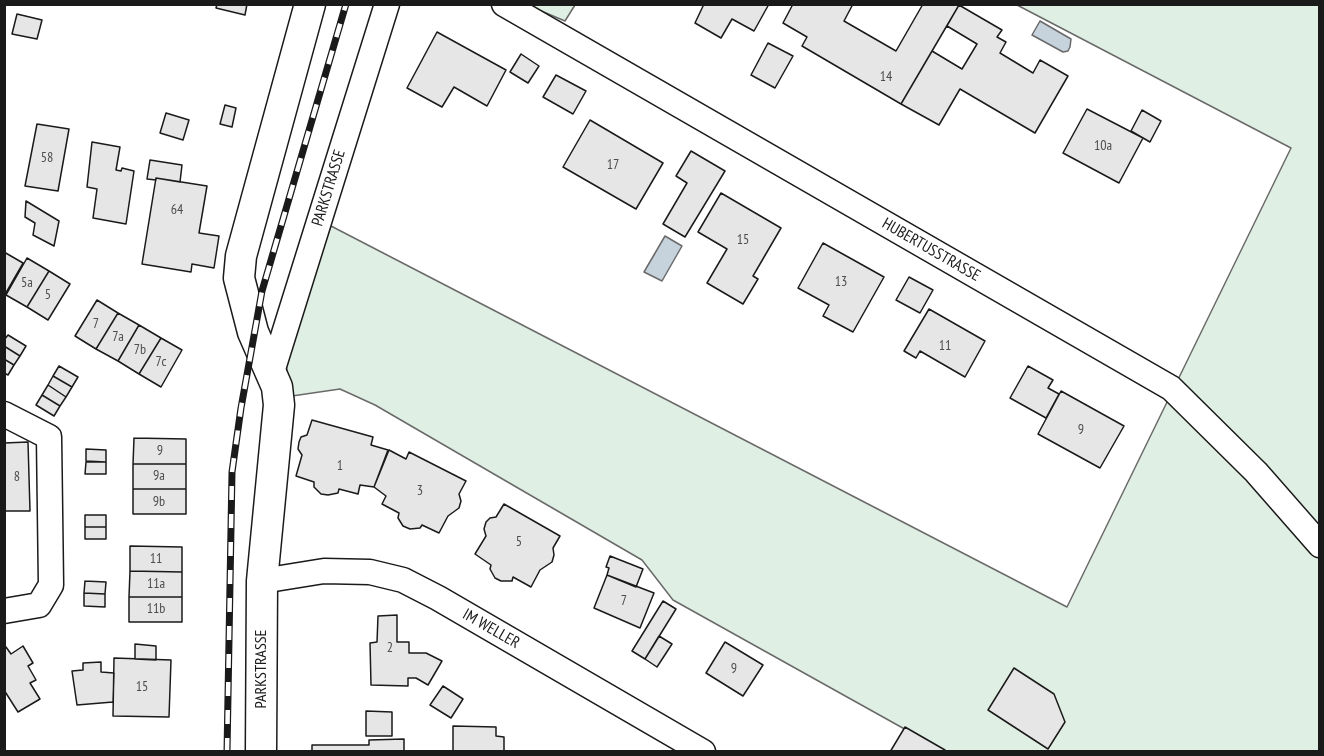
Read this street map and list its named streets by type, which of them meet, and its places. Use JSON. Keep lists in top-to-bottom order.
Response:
{
  "streets": {
    "street": ["PARKSTRASSE", "HUBERTUSSTRASSE", "IM WELLER"]
  },
  "crossings": [
    ["PARKSTRASSE", "IM WELLER"]
  ],
  "house_numbers": [
    "14",
    "10a",
    "58",
    "17",
    "64",
    "15",
    "13",
    "5a",
    "5",
    "7",
    "7a",
    "11",
    "7b",
    "7c",
    "9",
    "9",
    "1",
    "9a",
    "8",
    "3",
    "9b",
    "5",
    "11",
    "11a",
    "7",
    "11b",
    "2",
    "9",
    "15"
  ]
}
